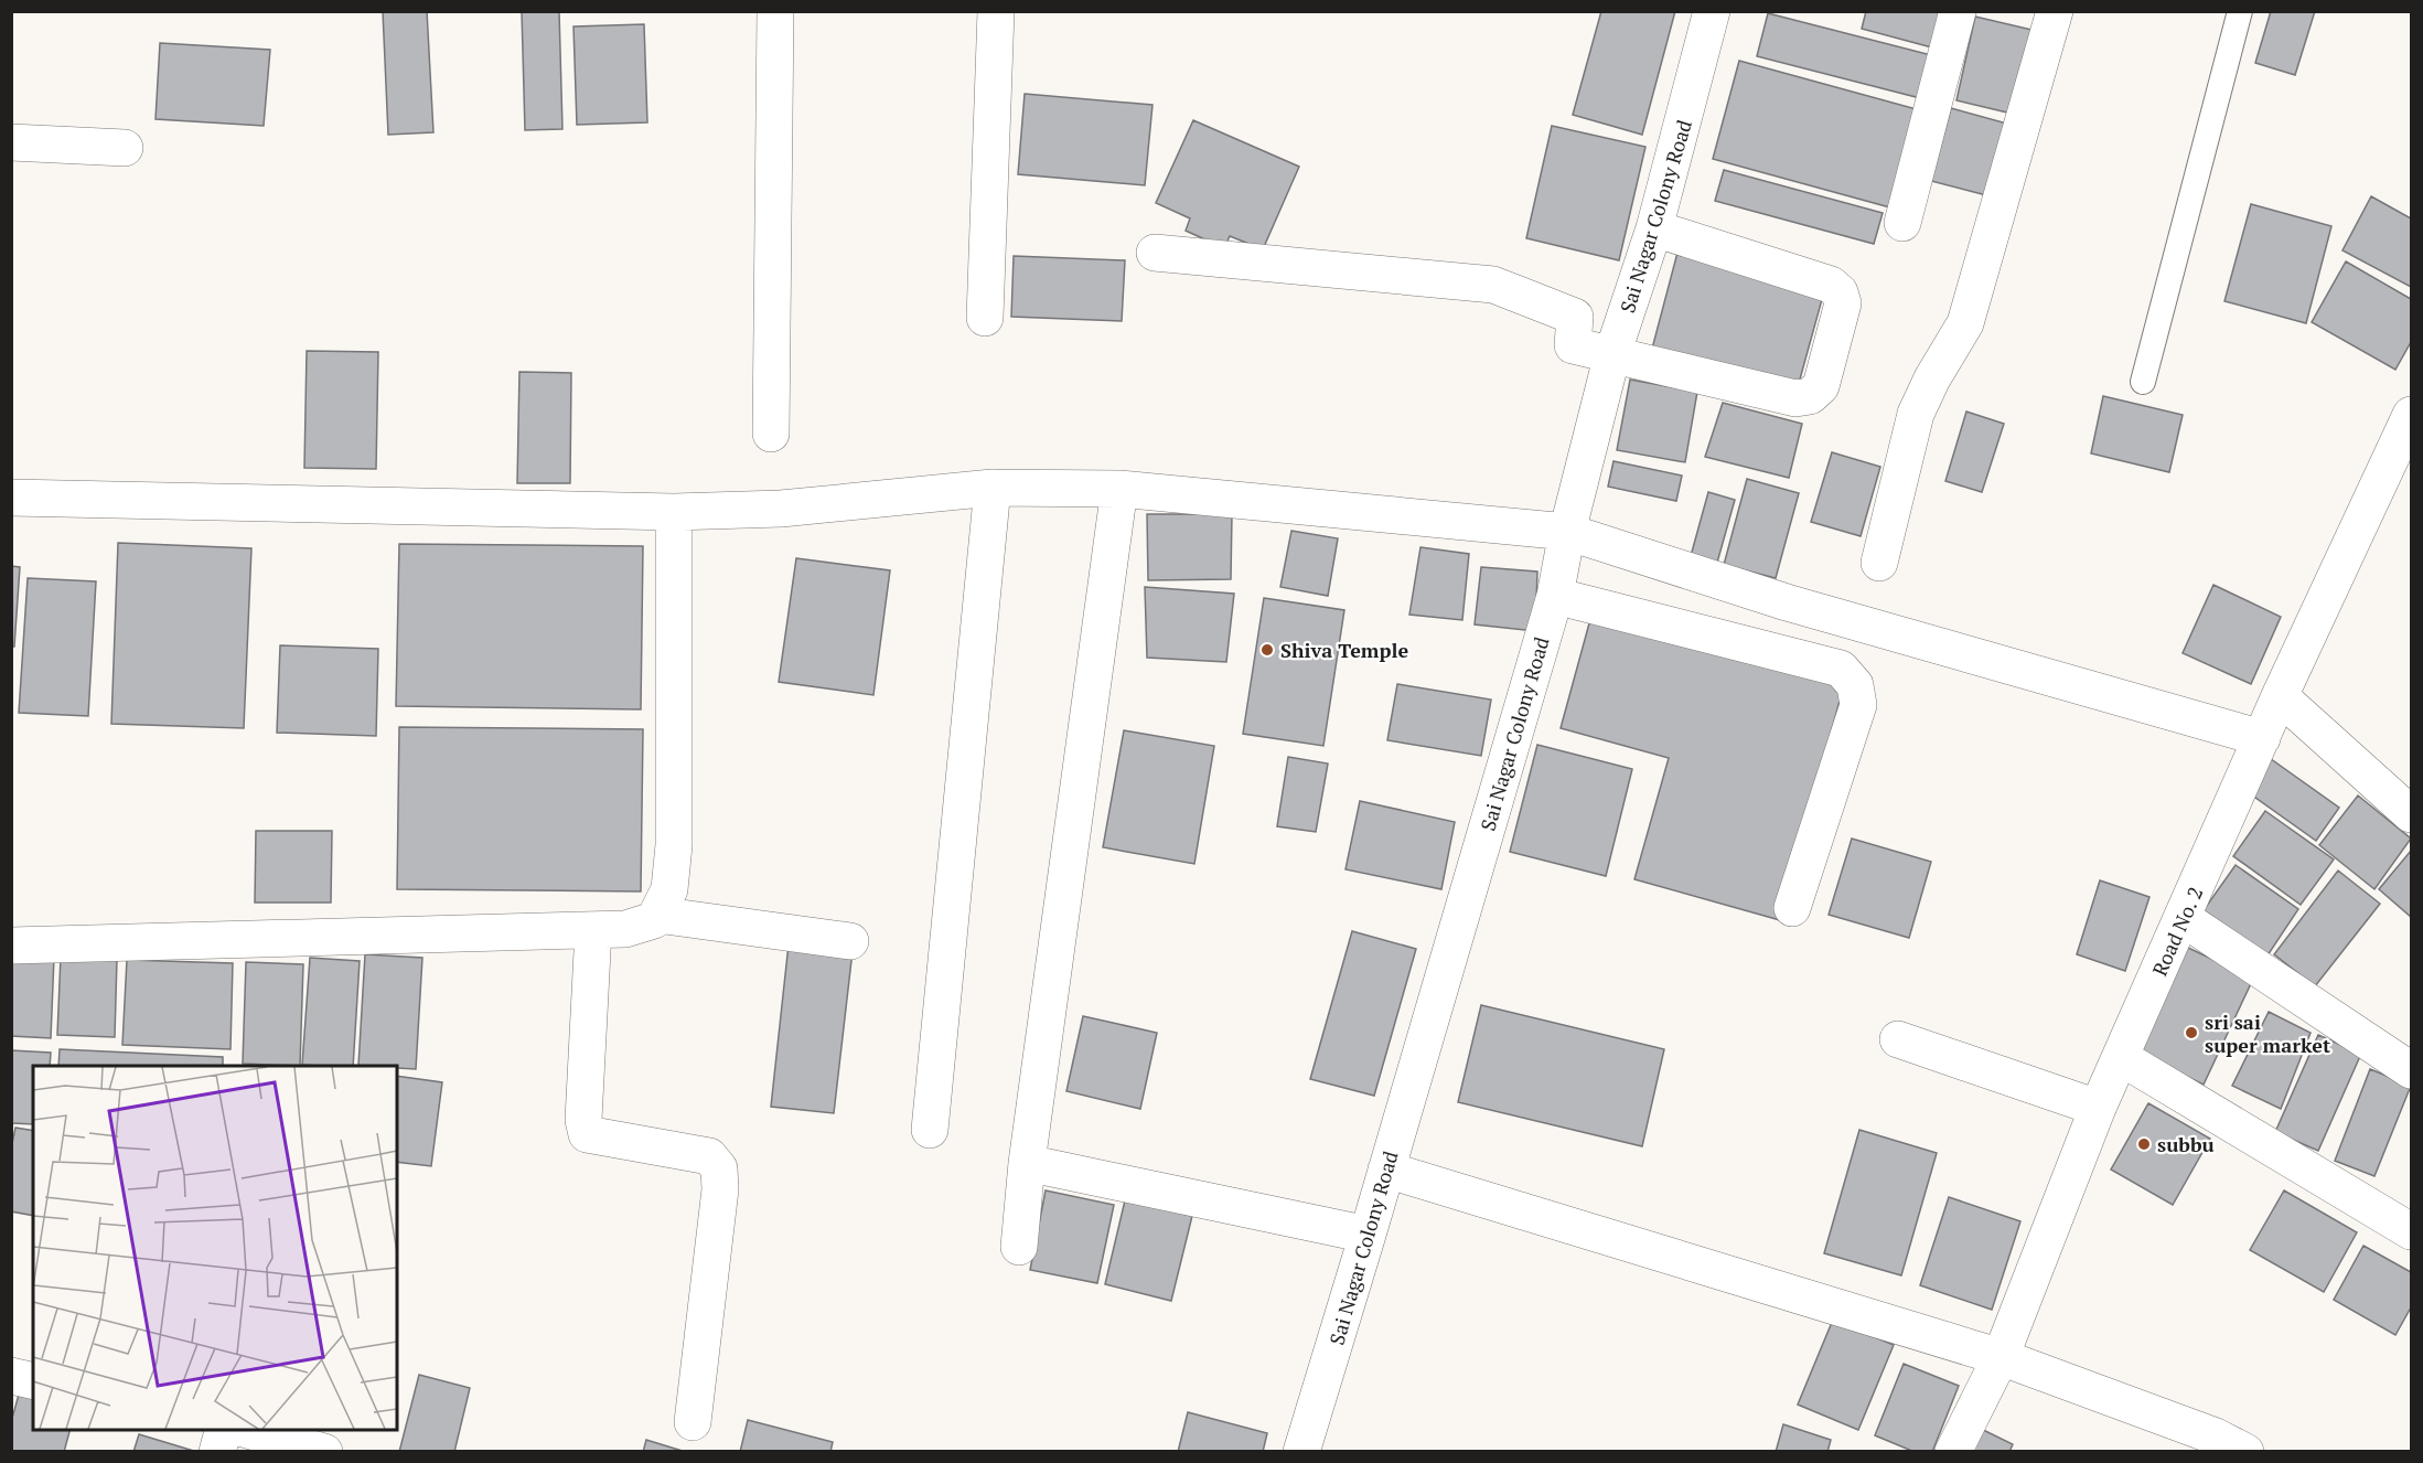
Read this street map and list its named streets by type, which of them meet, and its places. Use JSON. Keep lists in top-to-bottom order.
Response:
{
  "streets": {
    "street": ["Sai Nagar Colony Road", "Road No. 2"]
  },
  "places": ["Shiva Temple", "sri sai super market", "subbu"]
}
